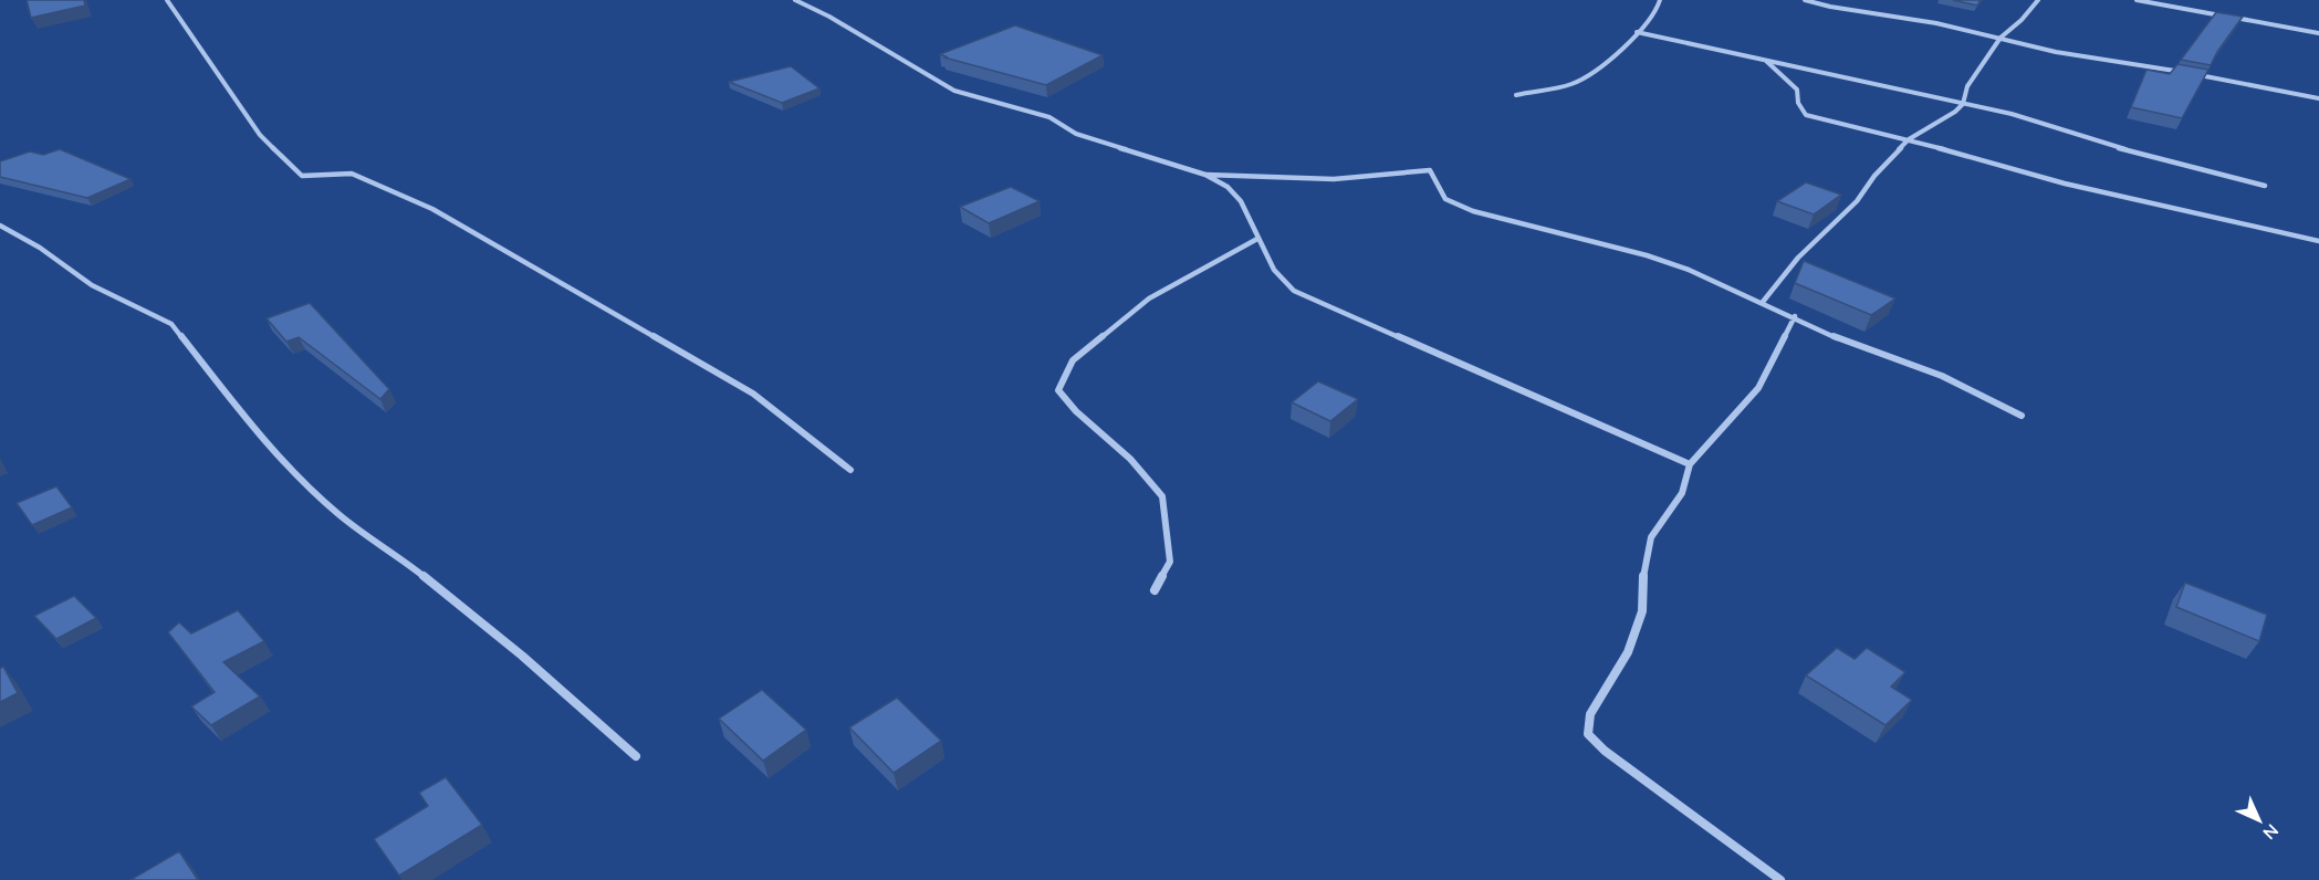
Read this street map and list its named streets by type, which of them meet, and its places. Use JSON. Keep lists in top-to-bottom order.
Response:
{
  "north": "bottom right"
}
